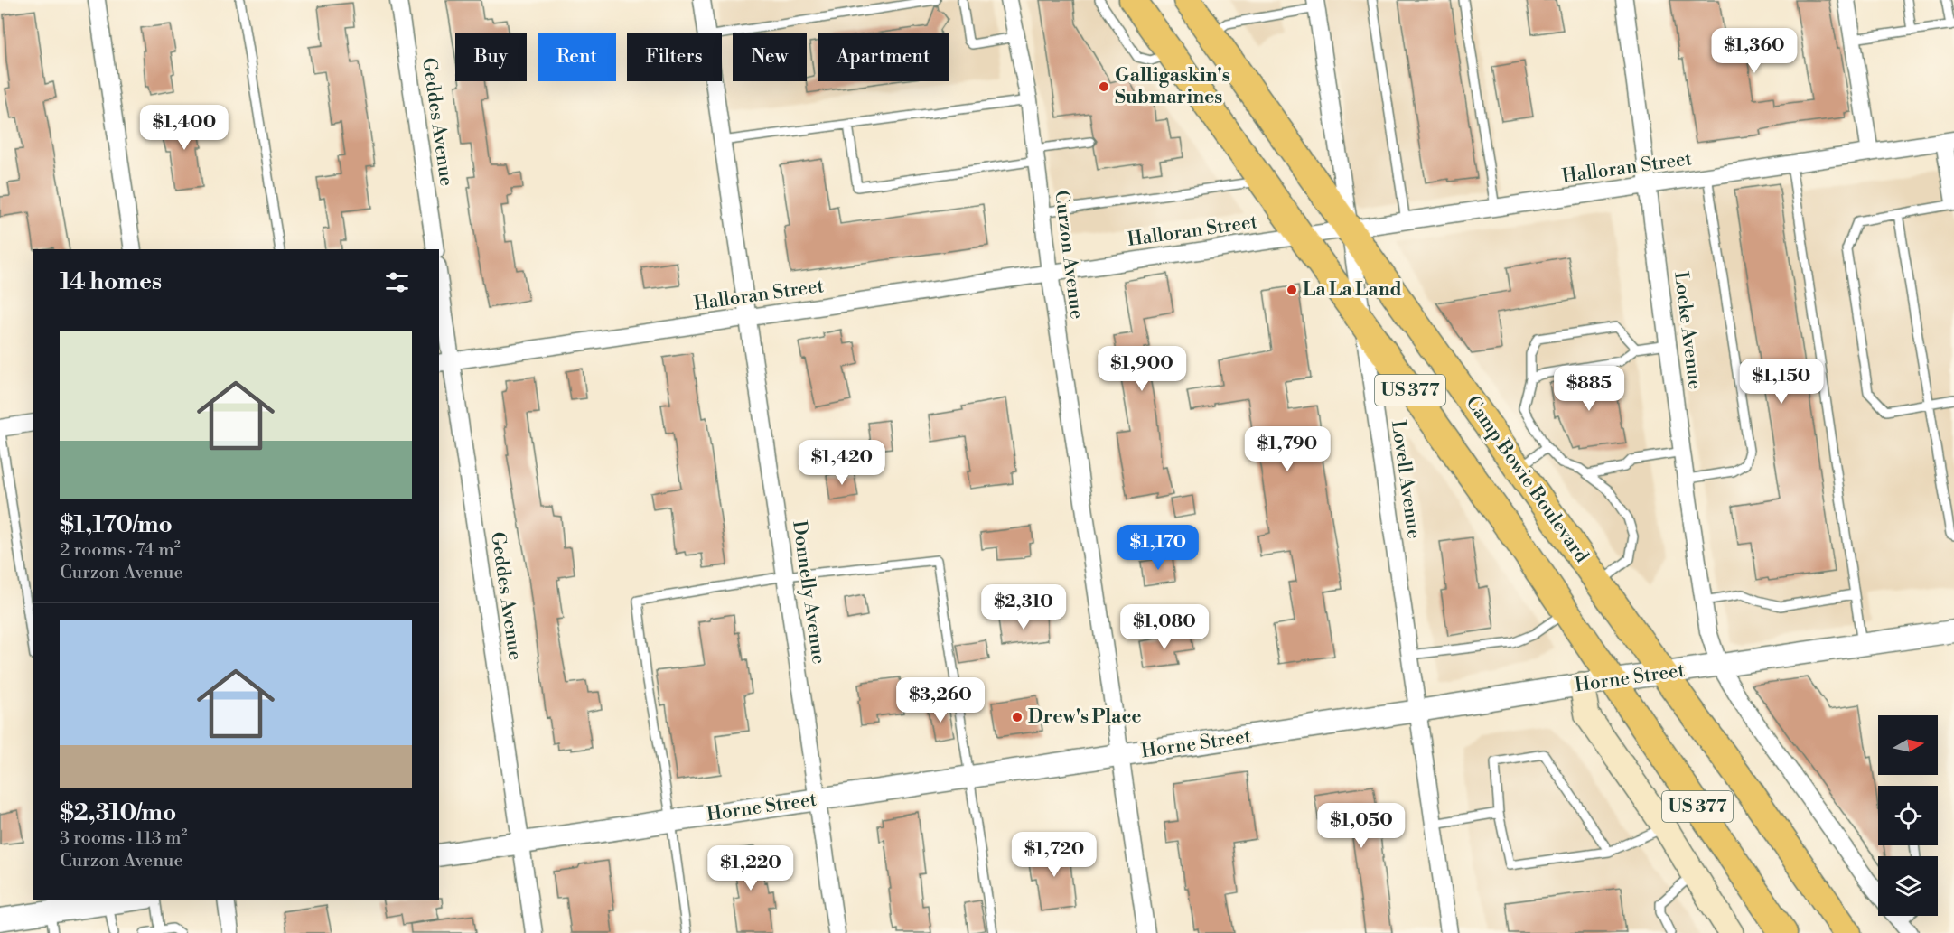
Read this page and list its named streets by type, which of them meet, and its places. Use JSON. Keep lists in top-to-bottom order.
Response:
{
  "streets": {
    "main road": ["US 377", "Camp Bowie Boulevard"],
    "street": [
      "Geddes Avenue",
      "Halloran Street",
      "Curzon Avenue",
      "Locke Avenue",
      "Lovell Avenue",
      "Donnelly Avenue",
      "Horne Street"
    ]
  },
  "crossings": [
    ["Geddes Avenue", "Halloran Street"],
    ["Geddes Avenue", "Horne Street"],
    ["Halloran Street", "Curzon Avenue"],
    ["Halloran Street", "Locke Avenue"],
    ["Halloran Street", "US 377"],
    ["Halloran Street", "Lovell Avenue"],
    ["Halloran Street", "Camp Bowie Boulevard"],
    ["Halloran Street", "Donnelly Avenue"],
    ["Curzon Avenue", "Horne Street"],
    ["Locke Avenue", "Horne Street"],
    ["US 377", "Lovell Avenue"],
    ["US 377", "Horne Street"],
    ["Lovell Avenue", "Camp Bowie Boulevard"],
    ["Lovell Avenue", "Horne Street"],
    ["Camp Bowie Boulevard", "Horne Street"],
    ["Donnelly Avenue", "Horne Street"]
  ],
  "places": ["Galligaskin's Submarines", "La La Land", "Drew's Place"],
  "north": "right",
  "page": {
    "price": [
      "$1,360",
      "$1,400",
      "$1,900",
      "$1,150",
      "$885",
      "$1,790",
      "$1,420",
      "$1,170",
      "$2,310",
      "$1,080",
      "$3,260",
      "$1,050",
      "$1,720",
      "$1,220"
    ],
    "chip": [
      "Buy",
      "Rent",
      "Filters",
      "New",
      "Apartment"
    ],
    "heading": "14 homes",
    "list": [
      {
        "name": "$1,170/mo",
        "note": "2 rooms · 74 m² · Curzon Avenue"
      },
      {
        "name": "$2,310/mo",
        "note": "3 rooms · 113 m² · Curzon Avenue"
      }
    ]
  }
}
